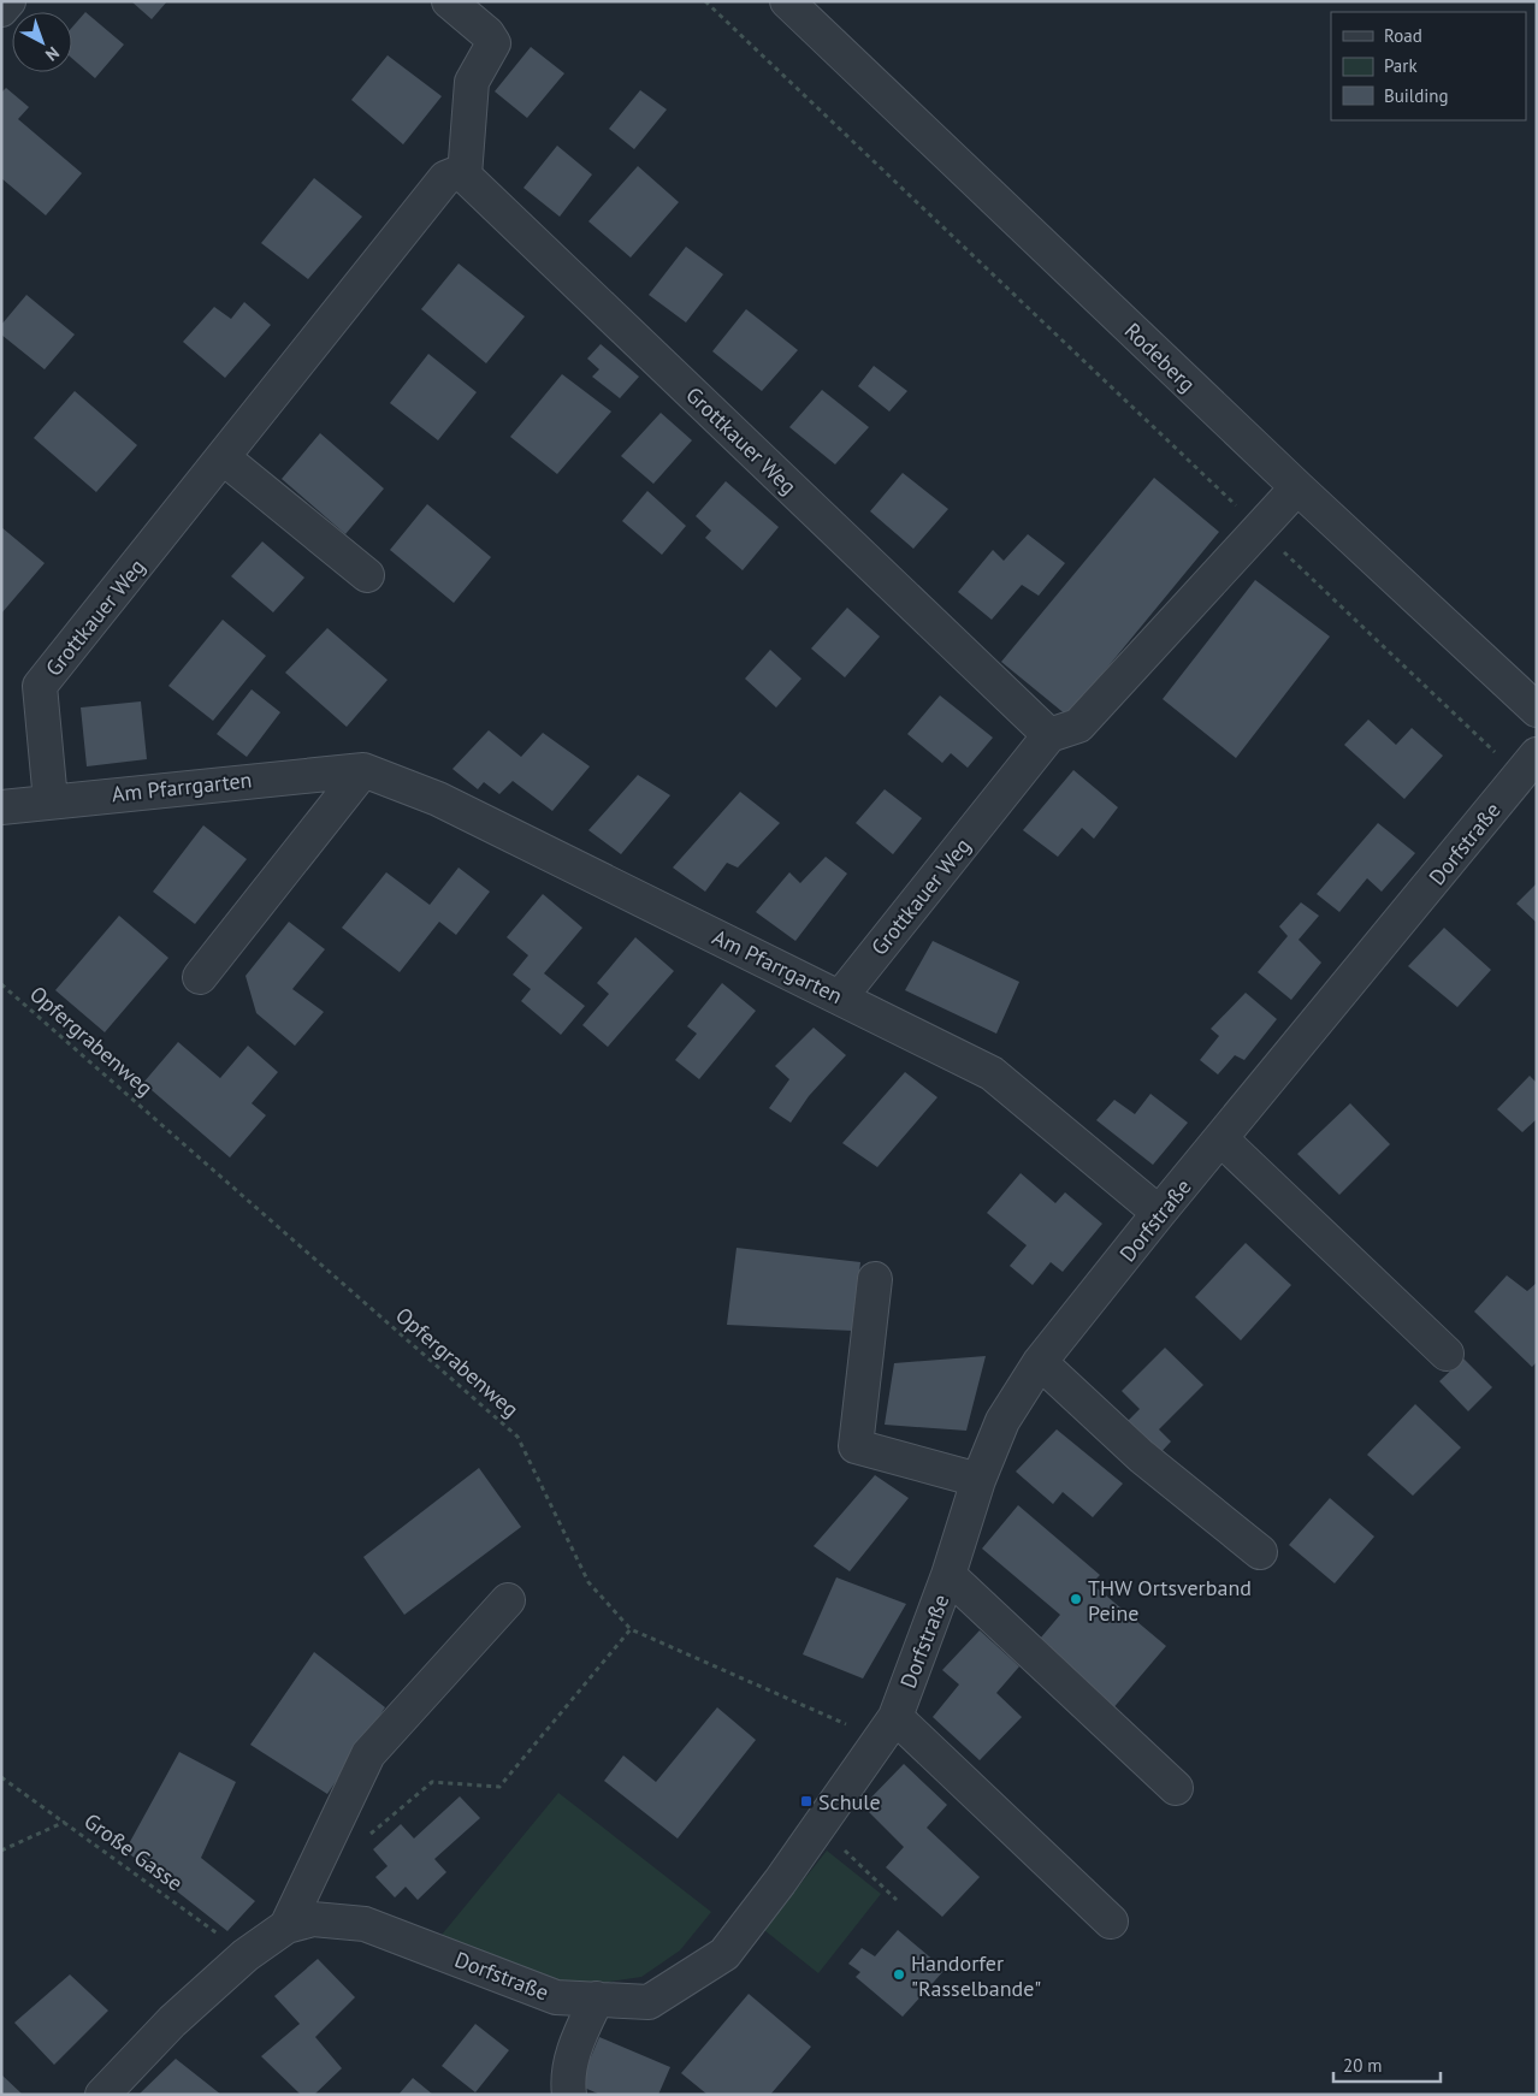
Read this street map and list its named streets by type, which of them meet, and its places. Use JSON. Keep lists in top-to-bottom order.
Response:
{
  "streets": {
    "street": [
      "Rodeberg",
      "Grottkauer Weg",
      "Am Pfarrgarten",
      "Dorfstraße"
    ],
    "path": ["Opfergrabenweg", "Große Gasse"]
  },
  "crossings": [
    ["Grottkauer Weg", "Am Pfarrgarten"],
    ["Am Pfarrgarten", "Dorfstraße"],
    ["Dorfstraße", "Opfergrabenweg"],
    ["Dorfstraße", "Große Gasse"]
  ],
  "places": {
    "other": ["THW Ortsverband Peine", "Handorfer \"Rasselbande\""],
    "transit": ["Schule"]
  },
  "legend": ["Road", "Park", "Building"],
  "scale_bar": "20 m",
  "north": "bottom right"
}
